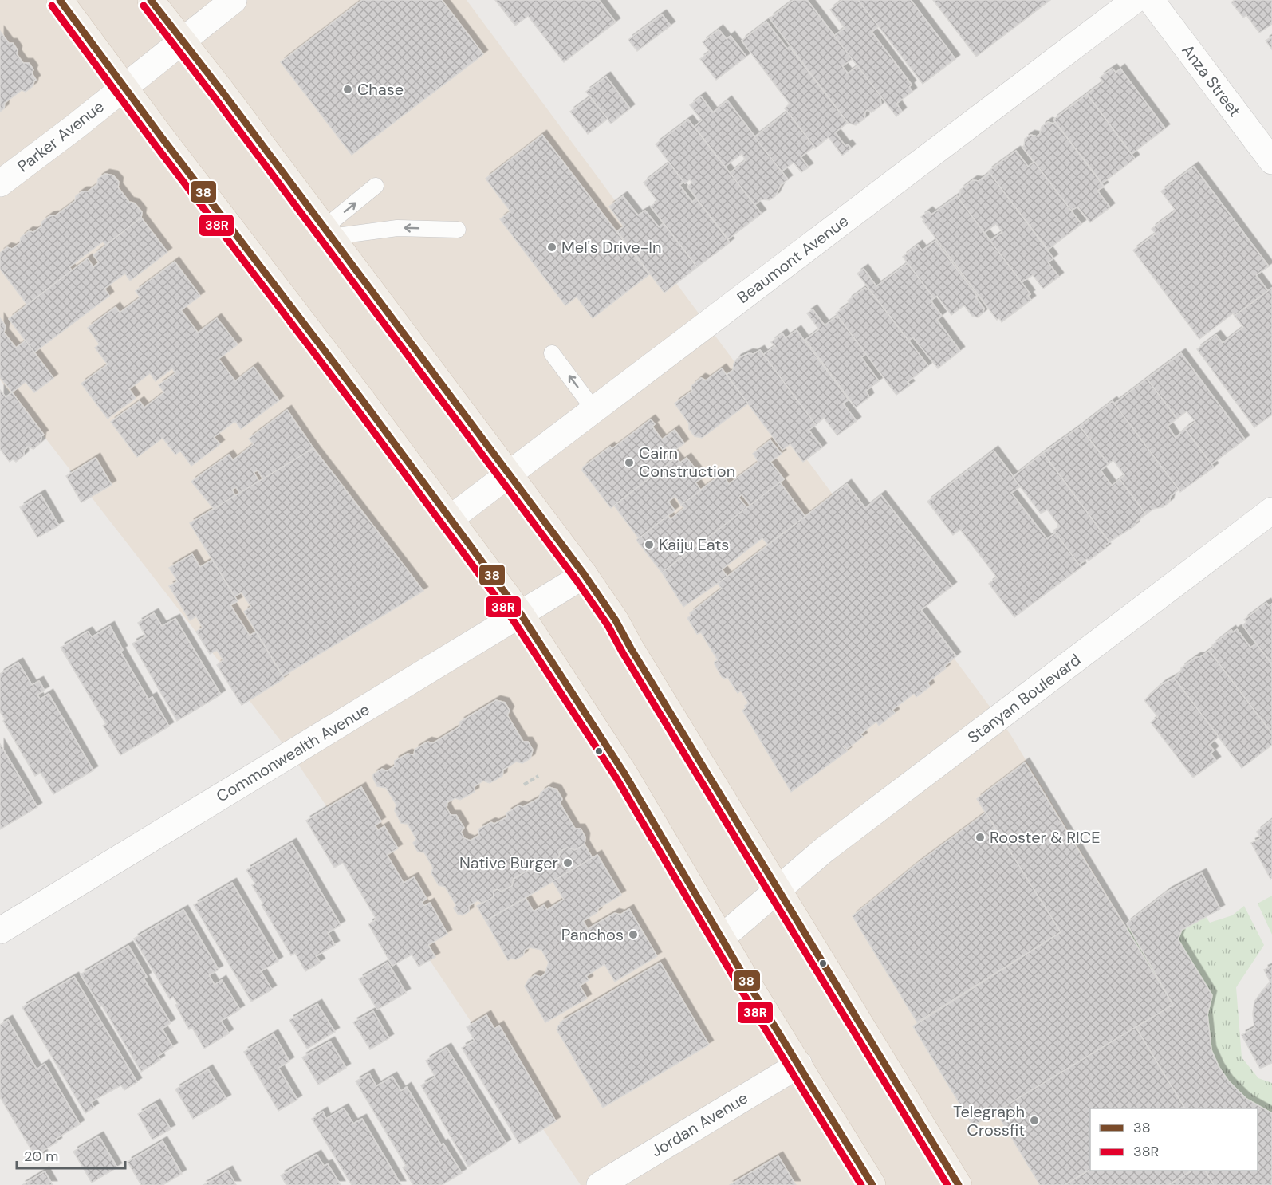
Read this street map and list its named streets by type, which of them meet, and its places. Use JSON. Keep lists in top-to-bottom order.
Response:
{
  "streets": {
    "street": [
      "Anza Street",
      "Parker Avenue",
      "Beaumont Avenue",
      "Stanyan Boulevard",
      "Commonwealth Avenue",
      "Jordan Avenue"
    ]
  },
  "places": [
    "Chase",
    "Mel's Drive-In",
    "Cairn Construction",
    "Kaiju Eats",
    "Rooster & RICE",
    "Native Burger",
    "Panchos",
    "Telegraph Crossfit"
  ],
  "lines": ["transit line 38", "transit line 38R"],
  "legend": ["38", "38R"],
  "scale_bar": "20 m"
}
